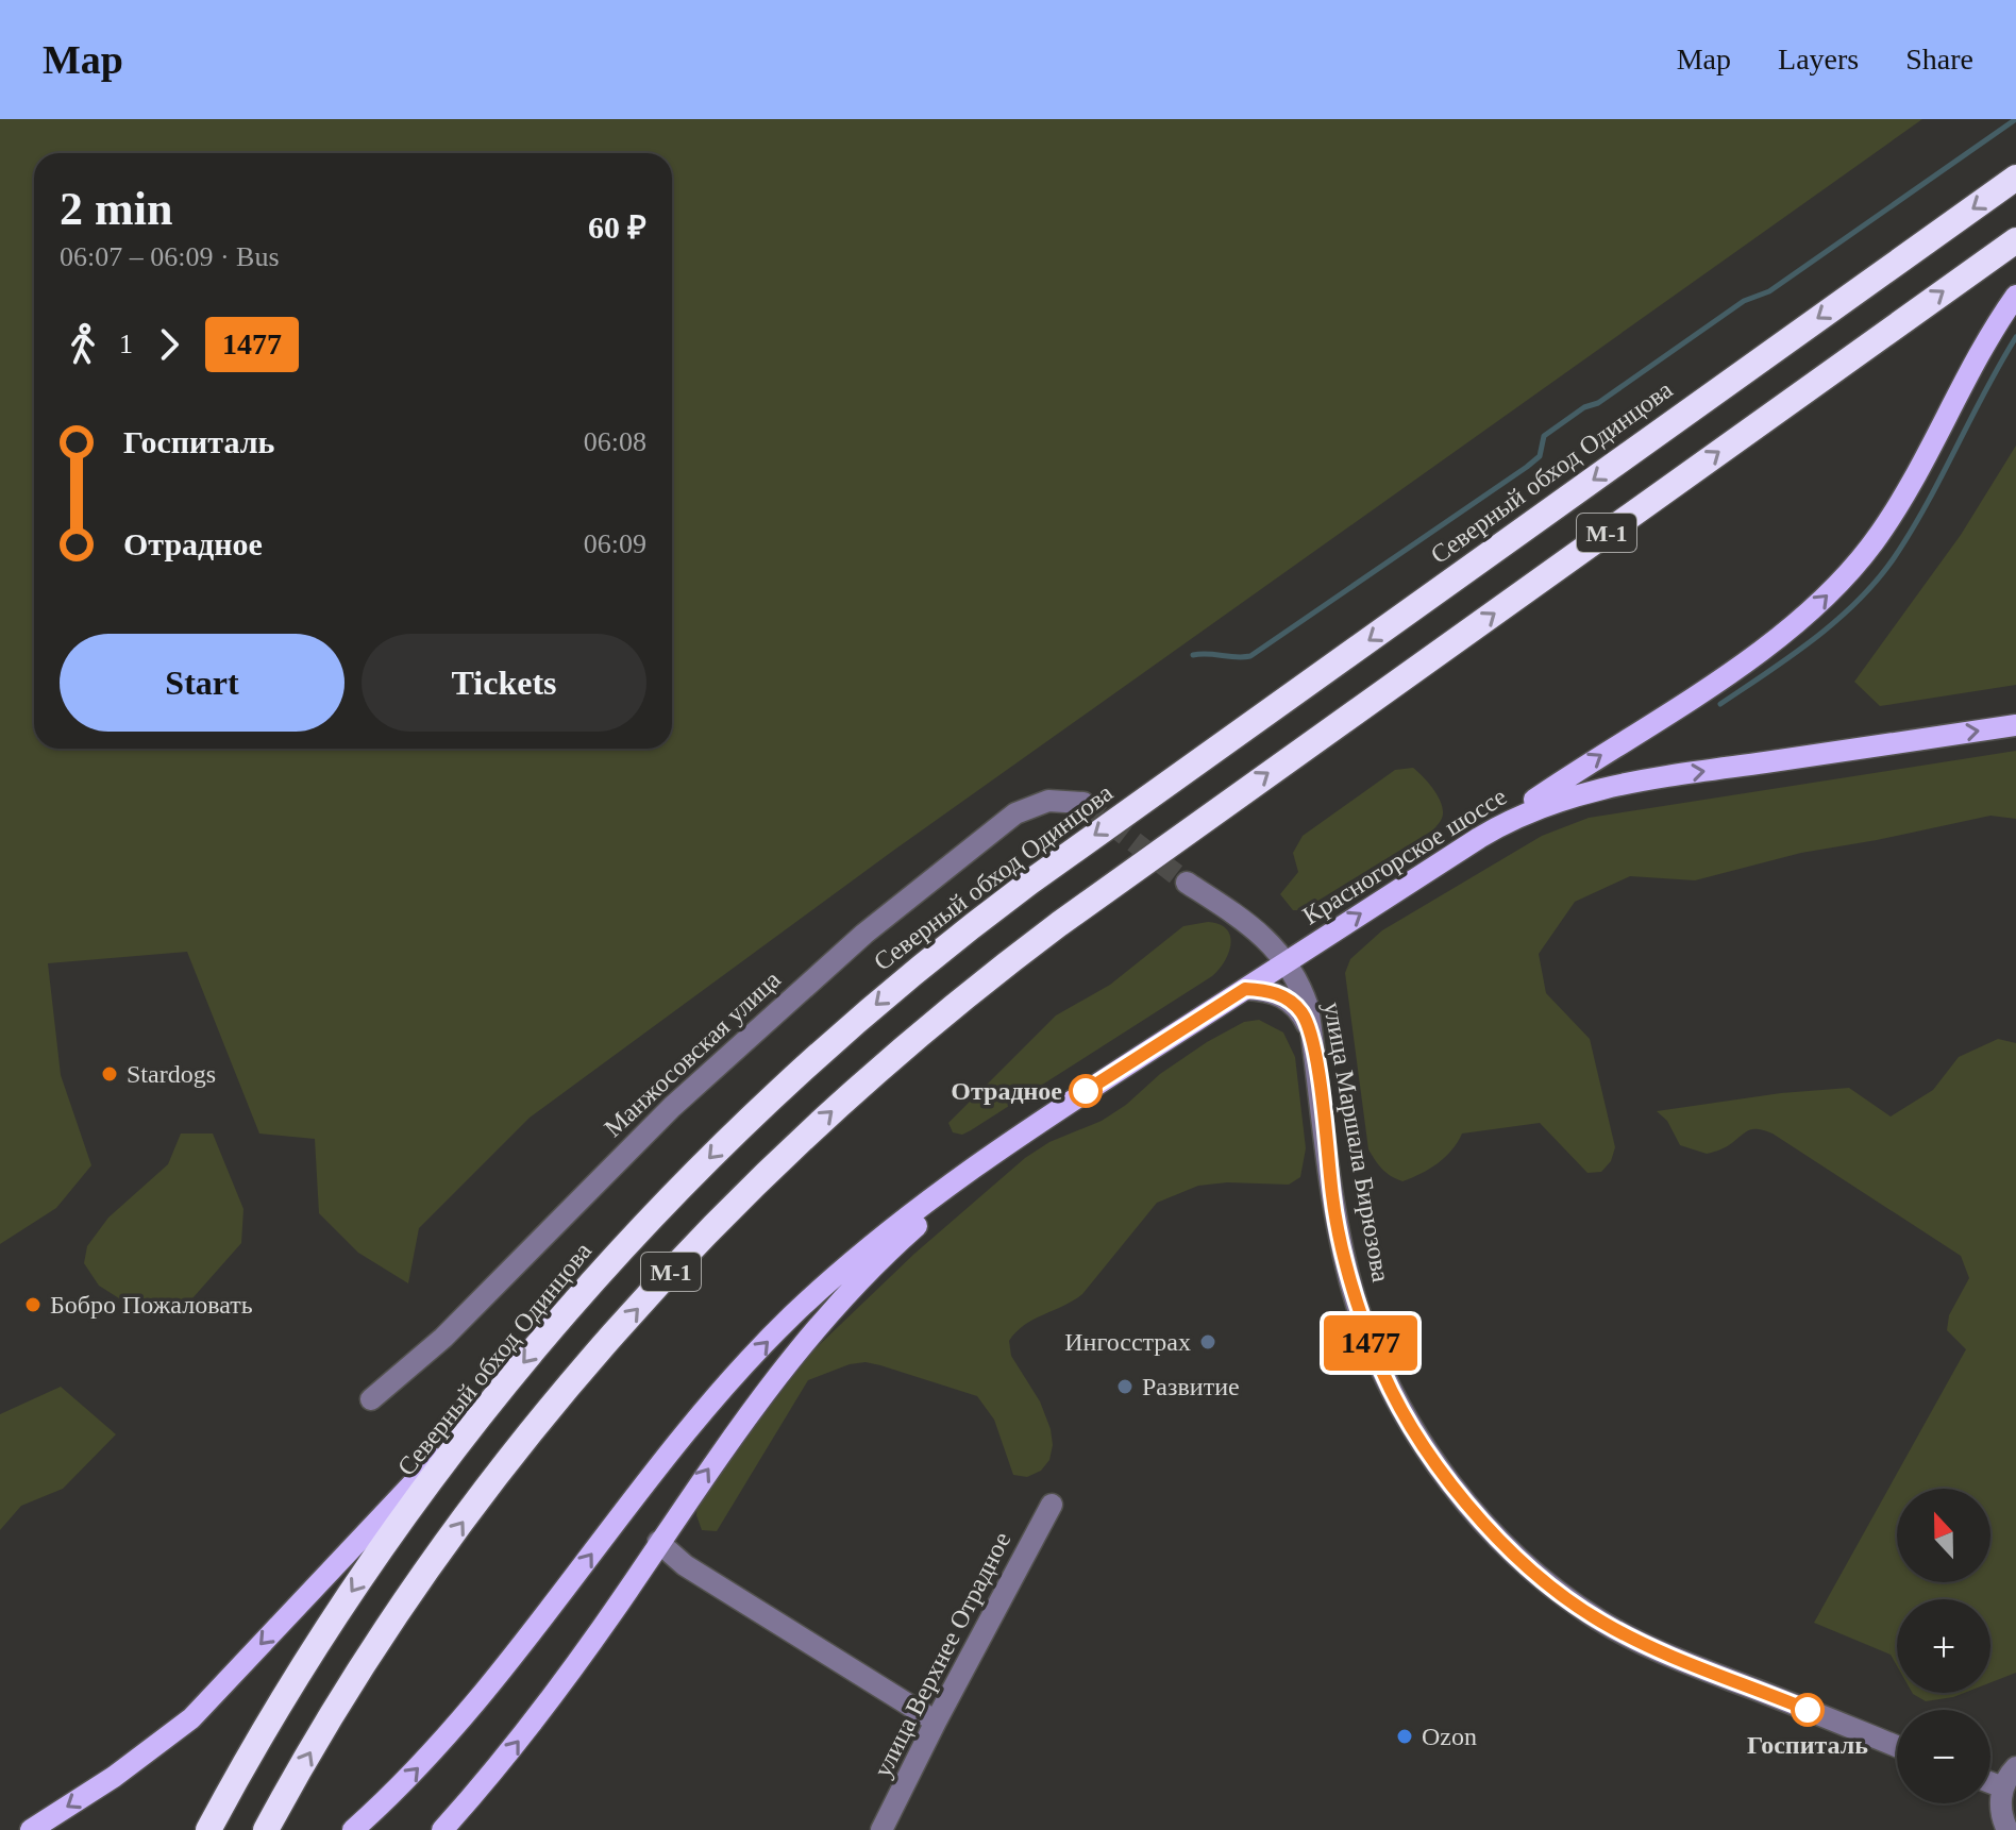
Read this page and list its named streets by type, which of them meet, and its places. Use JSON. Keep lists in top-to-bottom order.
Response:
{
  "streets": {
    "highway": ["Северный обход Одинцова", "М-1"],
    "main road": ["Красногорское шоссе"],
    "street": ["Манжосовская улица", "улица Маршала Бирюзова", "улица Верхнее Отрадное"]
  },
  "crossings": [
    ["Красногорское шоссе", "улица Маршала Бирюзова"]
  ],
  "one_way": ["Красногорское шоссе"],
  "places": [
    "Stardogs",
    "Отрадное",
    "Бобро Пожаловать",
    "Ингосстрах",
    "Развитие",
    "Госпиталь",
    "Ozon"
  ],
  "lines": ["bus line 1477"],
  "north": "top",
  "page": {
    "header": "Map",
    "nav": ["Map", "Layers", "Share"],
    "on_map": "1477",
    "heading": ["2 min", "06:07 – 06:09 · Bus", "60 ₽"],
    "legs": ["1", "1477"],
    "list": [
      {
        "name": "Госпиталь",
        "value": "06:08"
      },
      {
        "name": "Отрадное",
        "value": "06:09"
      }
    ],
    "buttons": ["Start", "Tickets"],
    "map_buttons": ["+", "−"]
  }
}
